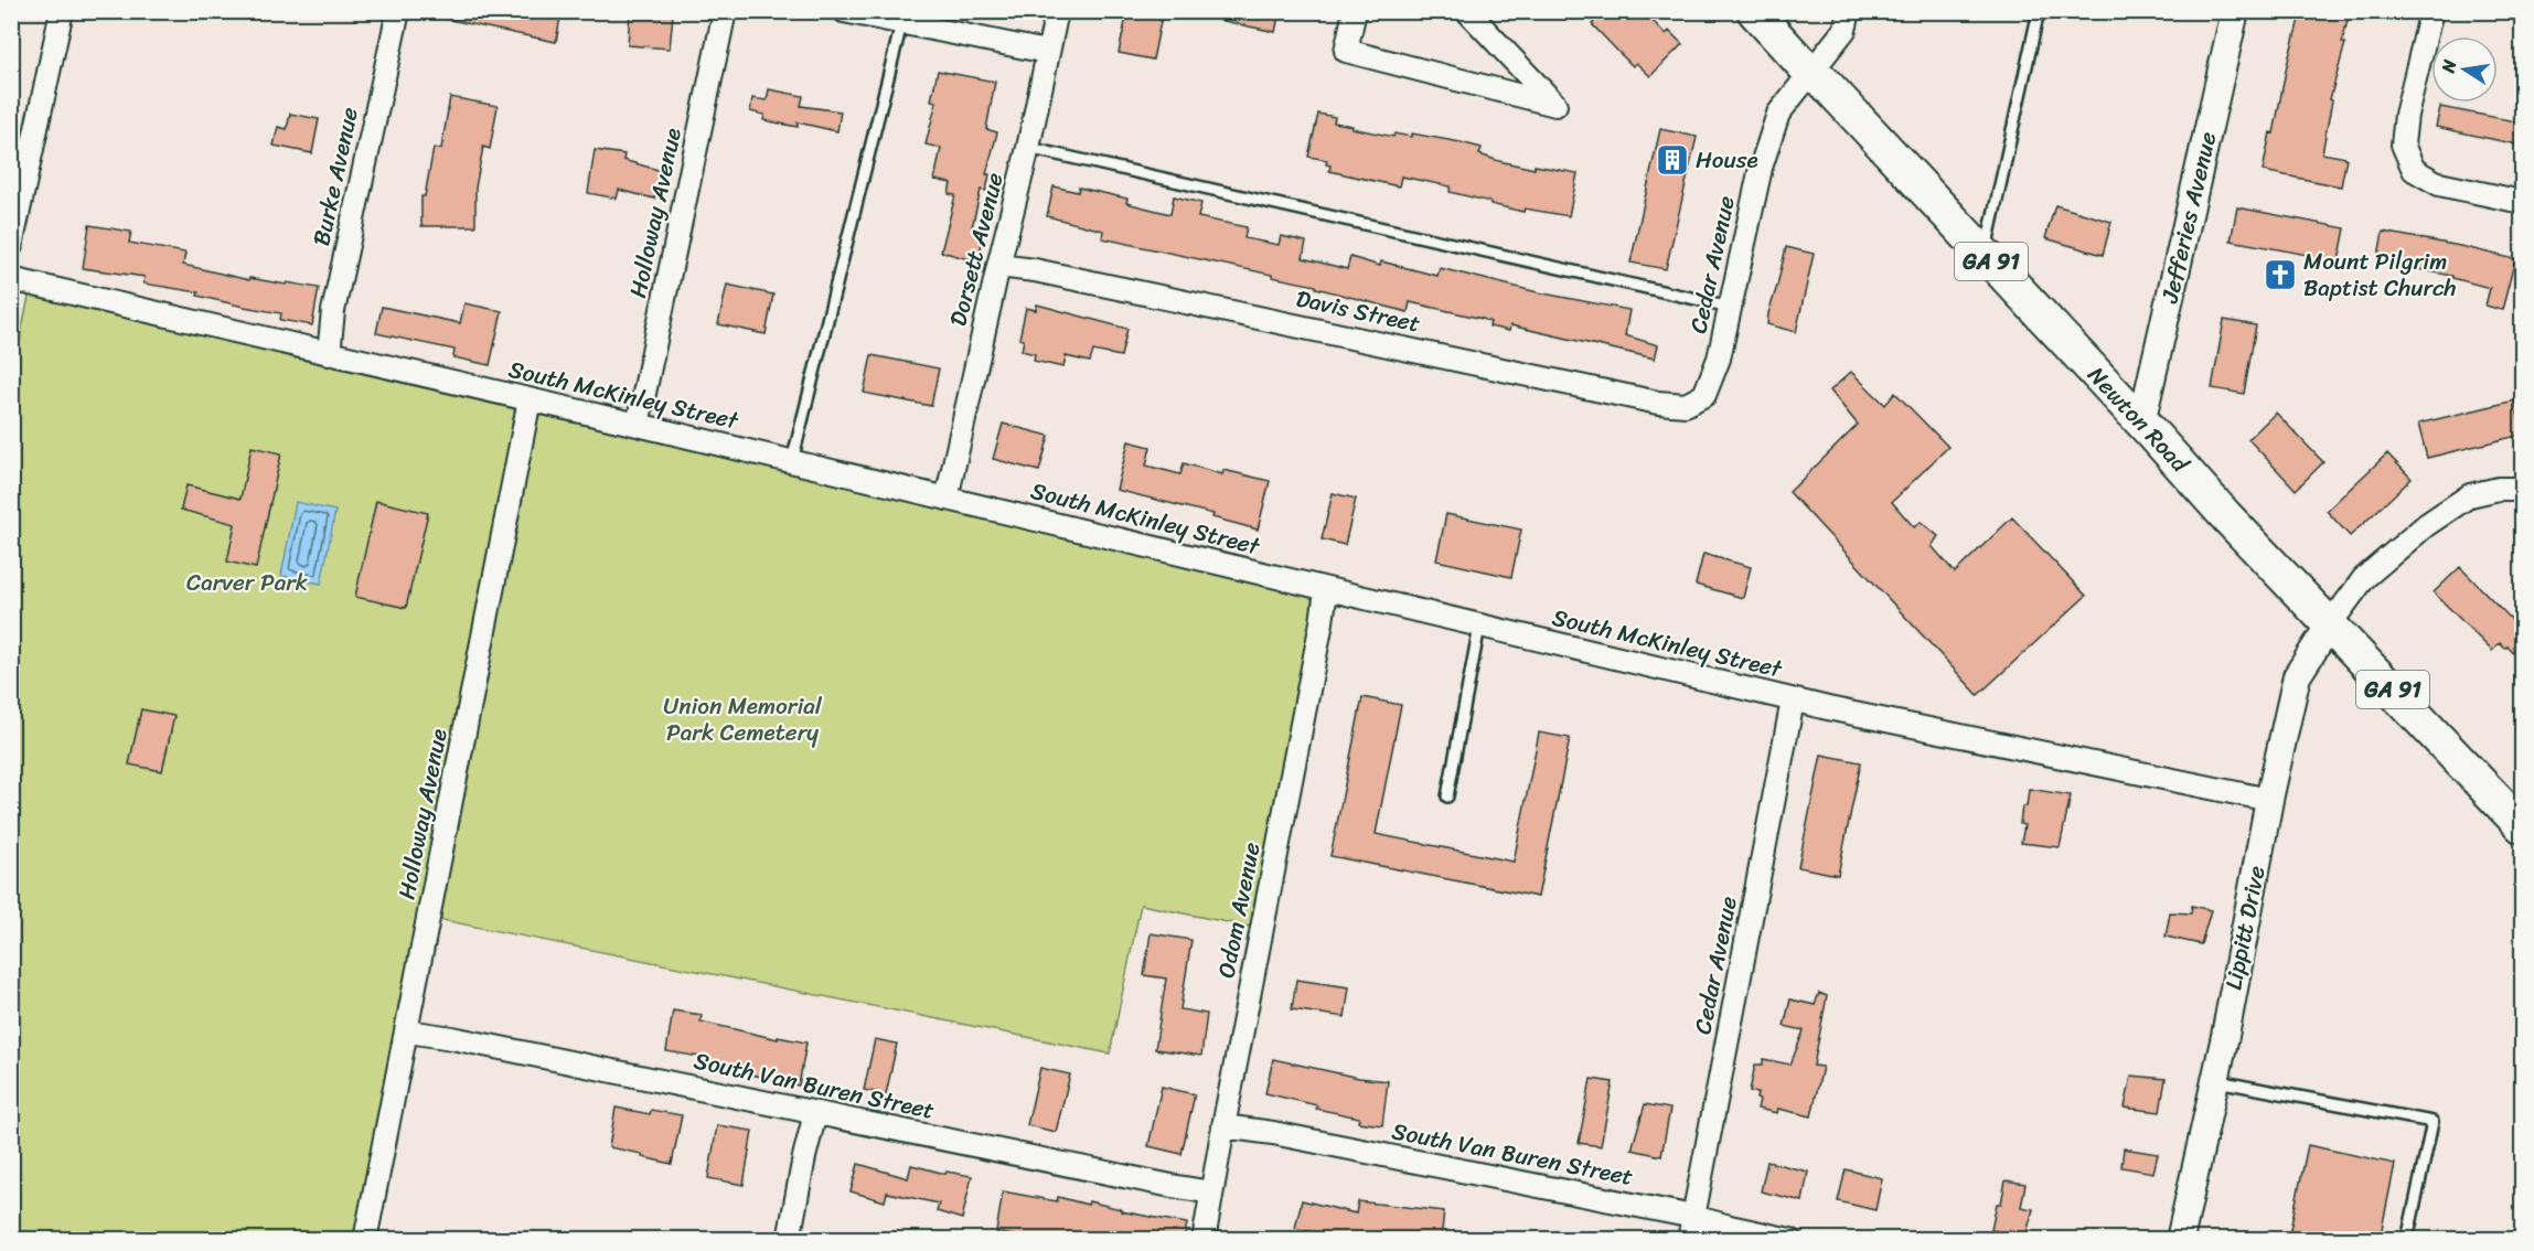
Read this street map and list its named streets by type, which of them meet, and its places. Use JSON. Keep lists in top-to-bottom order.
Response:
{
  "streets": {
    "main road": ["GA 91", "Newton Road"],
    "street": [
      "Burke Avenue",
      "Holloway Avenue",
      "Jefferies Avenue",
      "Dorsett Avenue",
      "Cedar Avenue",
      "Davis Street",
      "South McKinley Street",
      "Odom Avenue",
      "Lippitt Drive",
      "South Van Buren Street"
    ]
  },
  "crossings": [
    ["Burke Avenue", "South McKinley Street"],
    ["Holloway Avenue", "South McKinley Street"],
    ["Holloway Avenue", "South Van Buren Street"],
    ["Jefferies Avenue", "Newton Road"],
    ["Dorsett Avenue", "Davis Street"],
    ["Dorsett Avenue", "South McKinley Street"],
    ["Cedar Avenue", "Davis Street"],
    ["Cedar Avenue", "South McKinley Street"],
    ["Cedar Avenue", "Newton Road"],
    ["Cedar Avenue", "South Van Buren Street"],
    ["South McKinley Street", "Odom Avenue"],
    ["South McKinley Street", "Lippitt Drive"],
    ["Newton Road", "Lippitt Drive"],
    ["Odom Avenue", "South Van Buren Street"]
  ],
  "parks": ["Carver Park", "Union Memorial Park Cemetery"],
  "places": {
    "building": ["House"],
    "church": ["Mount Pilgrim Baptist Church"]
  },
  "north": "left"
}
